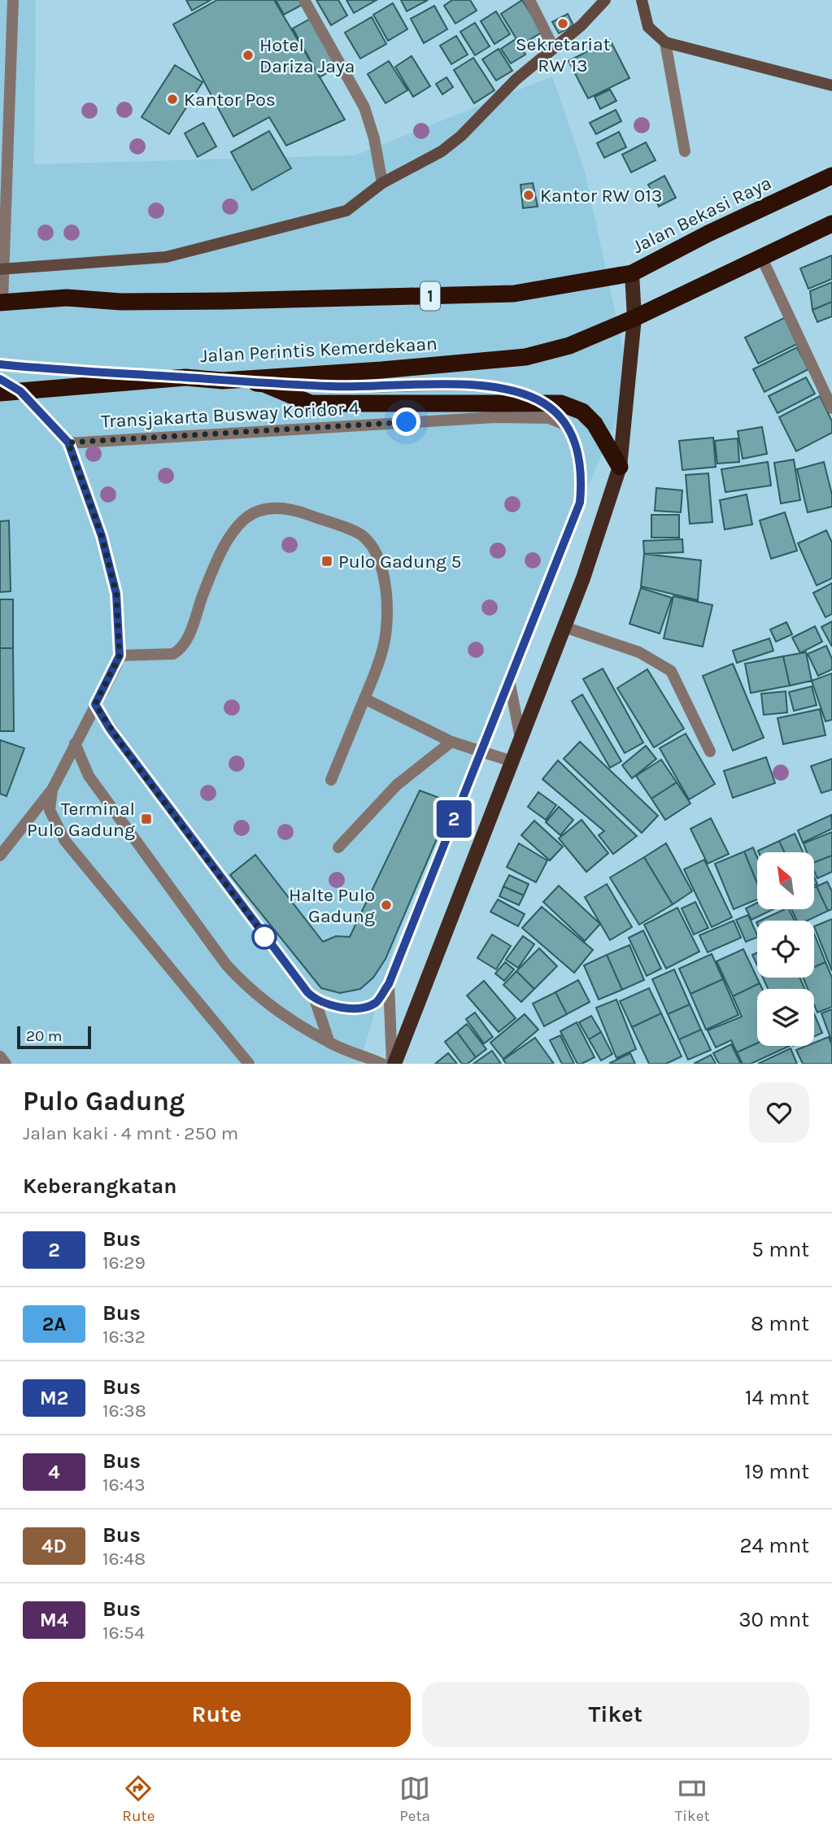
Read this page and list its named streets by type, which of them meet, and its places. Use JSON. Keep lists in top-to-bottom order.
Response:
{
  "streets": {
    "highway": ["Jalan Bekasi Raya", "1", "Jalan Perintis Kemerdekaan"],
    "street": ["Transjakarta Busway Koridor 4"]
  },
  "crossings": [
    ["Jalan Bekasi Raya", "1"],
    ["Jalan Bekasi Raya", "Jalan Perintis Kemerdekaan"]
  ],
  "places": {
    "other": [
      "Sekretariat RW 13",
      "Hotel Dariza Jaya",
      "Kantor Pos",
      "Kantor RW 013",
      "Halte Pulo Gadung"
    ],
    "transit": ["Pulo Gadung 5", "Terminal Pulo Gadung"]
  },
  "lines": ["bus line 2"],
  "scale_bar": "20 m",
  "north": "top left",
  "page": {
    "on_map": "2",
    "scale": "20 m",
    "heading": [
      ["Pulo Gadung", "Jalan kaki · 4 mnt · 250 m"],
      "Keberangkatan"
    ],
    "list": [
      {
        "mark": "2",
        "name": "Bus",
        "note": "16:29",
        "value": "5 mnt"
      },
      {
        "mark": "2A",
        "name": "Bus",
        "note": "16:32",
        "value": "8 mnt"
      },
      {
        "mark": "M2",
        "name": "Bus",
        "note": "16:38",
        "value": "14 mnt"
      },
      {
        "mark": "4",
        "name": "Bus",
        "note": "16:43",
        "value": "19 mnt"
      },
      {
        "mark": "4D",
        "name": "Bus",
        "note": "16:48",
        "value": "24 mnt"
      },
      {
        "mark": "M4",
        "name": "Bus",
        "note": "16:54",
        "value": "30 mnt"
      }
    ],
    "buttons": ["Rute", "Tiket"],
    "tabs": ["Rute", "Peta", "Tiket"]
  }
}
